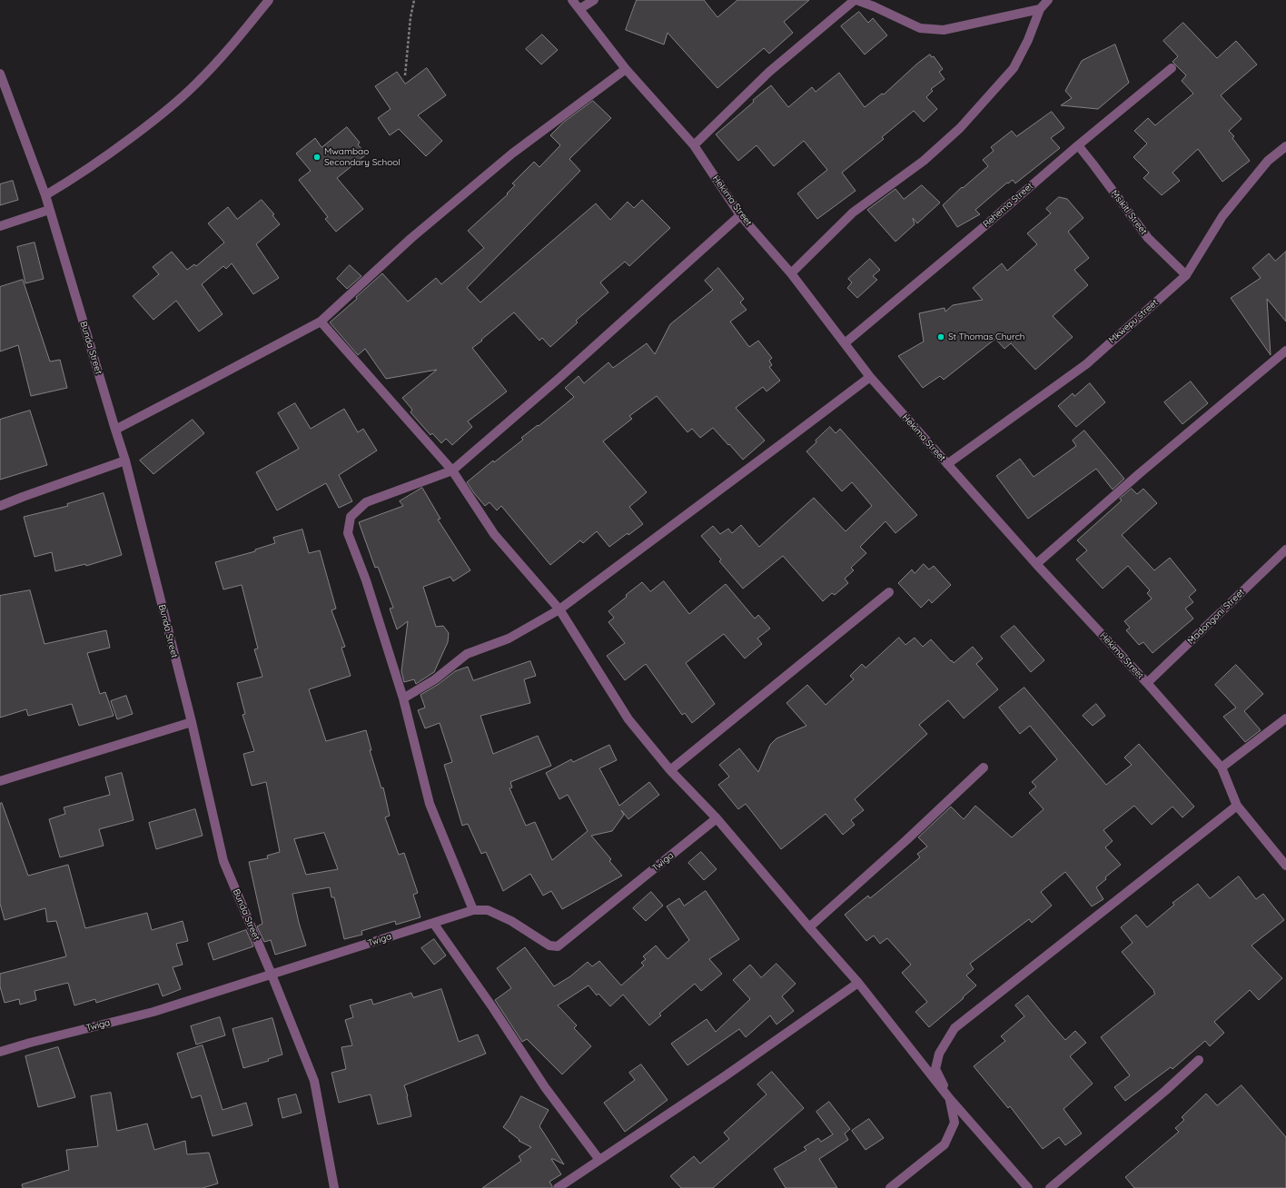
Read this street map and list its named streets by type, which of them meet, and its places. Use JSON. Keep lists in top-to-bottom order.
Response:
{
  "streets": {
    "street": [
      "Hekima Street",
      "Rehema Street",
      "Msikiti Street",
      "Mkwepu street",
      "Bunda Street",
      "Madongoni Street",
      "Twiga"
    ]
  },
  "crossings": [
    ["Hekima Street", "Rehema Street"],
    ["Hekima Street", "Mkwepu street"],
    ["Hekima Street", "Madongoni Street"],
    ["Rehema Street", "Msikiti Street"],
    ["Msikiti Street", "Mkwepu street"],
    ["Bunda Street", "Twiga"]
  ],
  "places": ["Mwambao Secondary School", "St Thomas Church"]
}
